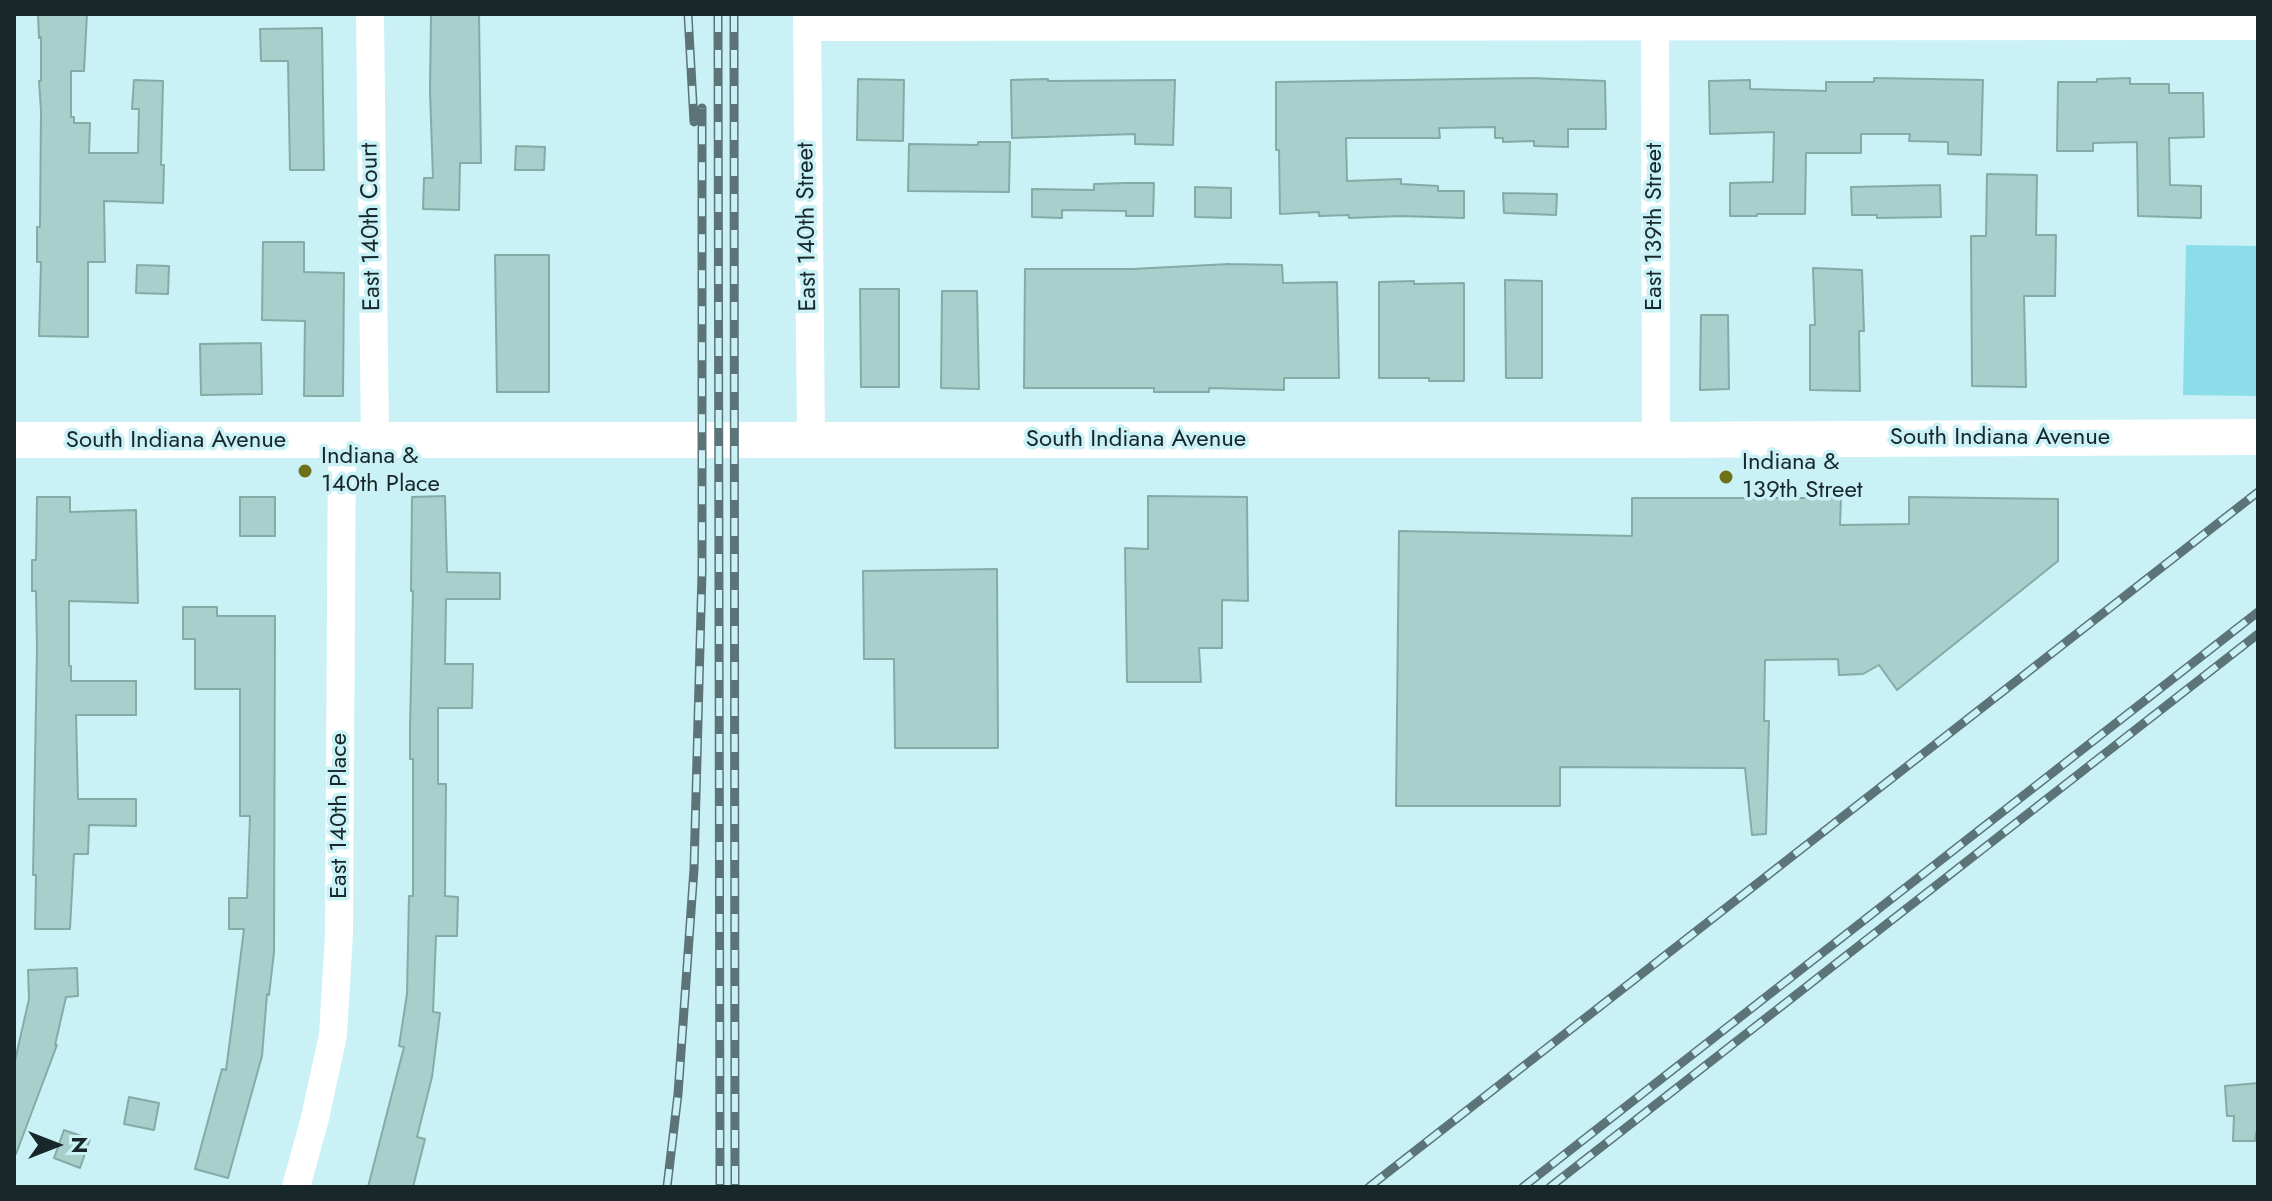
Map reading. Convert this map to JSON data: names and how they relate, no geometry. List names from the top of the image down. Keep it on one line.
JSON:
{"streets":{"main road":["South Indiana Avenue"],"street":["East 140th Court","East 140th Street","East 139th Street","East 140th Place"]},"crossings":[["East 140th Court","South Indiana Avenue"],["East 140th Court","East 140th Place"],["East 140th Street","South Indiana Avenue"],["East 139th Street","South Indiana Avenue"],["South Indiana Avenue","East 140th Place"]],"places":["Indiana & 140th Place","Indiana & 139th Street"],"north":"right"}
